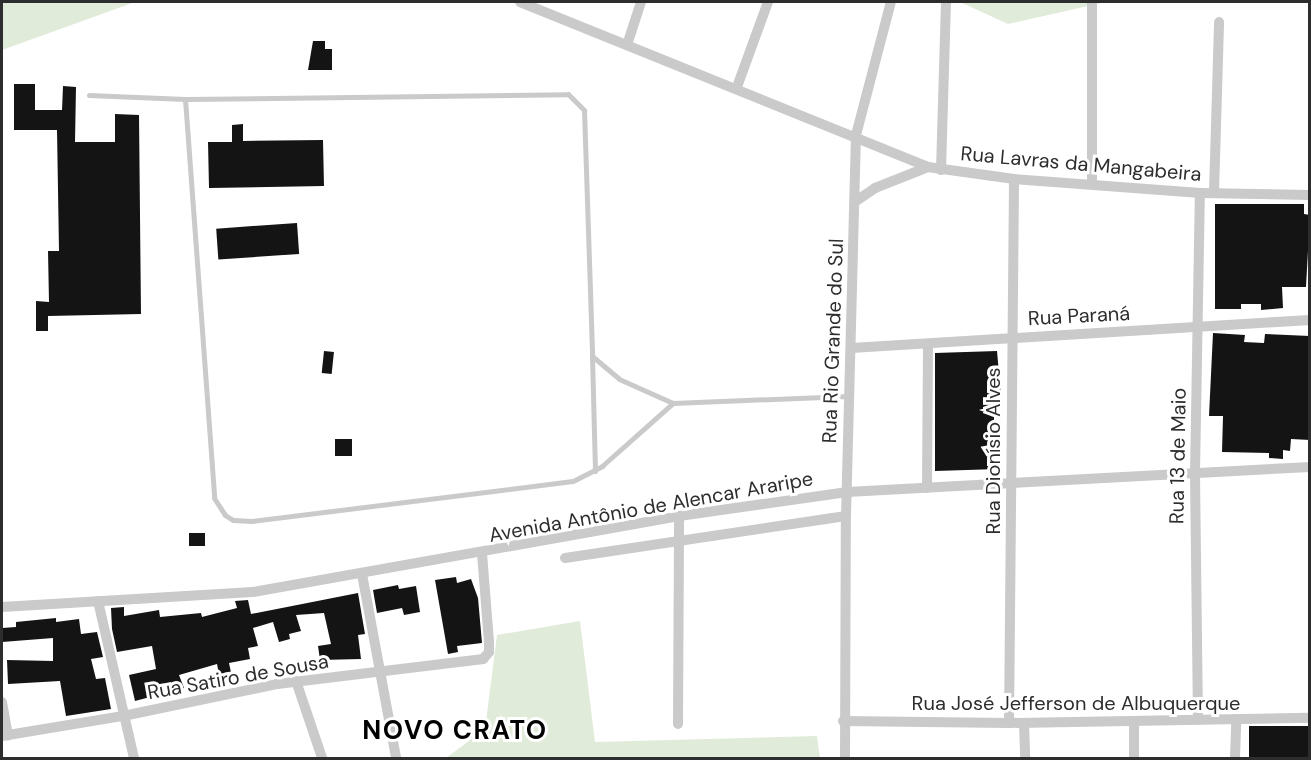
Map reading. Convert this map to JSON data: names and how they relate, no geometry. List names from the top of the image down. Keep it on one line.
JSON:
{"streets":{"street":["Rua Lavras da Mangabeira","Rua Paraná","Rua Rio Grande do Sul","Rua Dionísio Alves","Rua 13 de Maio","Avenida Antônio de Alencar Araripe","Rua Satiro de Sousa","Rua José Jefferson de Albuquerque"]},"crossings":[["Rua Lavras da Mangabeira","Rua Rio Grande do Sul"],["Rua Lavras da Mangabeira","Rua Dionísio Alves"],["Rua Lavras da Mangabeira","Rua 13 de Maio"],["Rua Paraná","Rua Rio Grande do Sul"],["Rua Paraná","Rua Dionísio Alves"],["Rua Paraná","Rua 13 de Maio"],["Rua Rio Grande do Sul","Avenida Antônio de Alencar Araripe"],["Rua Rio Grande do Sul","Rua José Jefferson de Albuquerque"],["Rua Dionísio Alves","Avenida Antônio de Alencar Araripe"],["Rua Dionísio Alves","Rua José Jefferson de Albuquerque"],["Rua 13 de Maio","Avenida Antônio de Alencar Araripe"],["Rua 13 de Maio","Rua José Jefferson de Albuquerque"],["Avenida Antônio de Alencar Araripe","Rua Satiro de Sousa"]],"districts":["NOVO CRATO"]}
